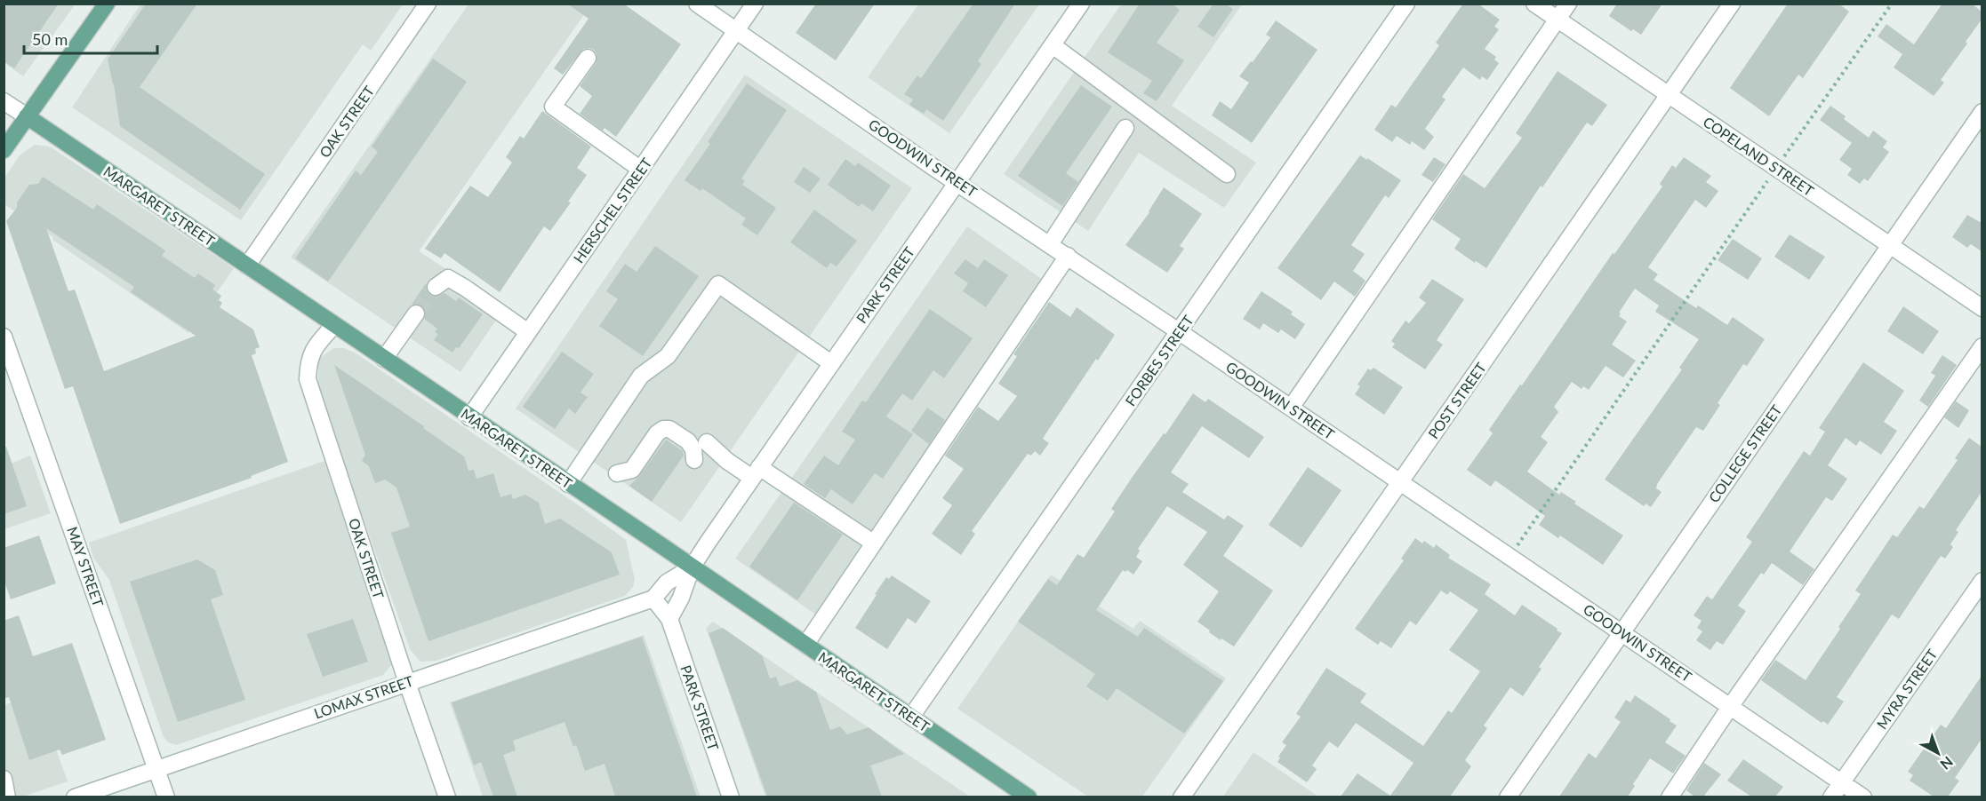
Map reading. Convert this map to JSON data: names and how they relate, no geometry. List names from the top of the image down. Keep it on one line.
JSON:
{"streets":{"main road":["MARGARET STREET"],"street":["OAK STREET","COPELAND STREET","GOODWIN STREET","HERSCHEL STREET","PARK STREET","FORBES STREET","POST STREET","COLLEGE STREET","MAY STREET","MYRA STREET","LOMAX STREET"]},"crossings":[["OAK STREET","MARGARET STREET"],["OAK STREET","LOMAX STREET"],["COPELAND STREET","POST STREET"],["COPELAND STREET","COLLEGE STREET"],["GOODWIN STREET","HERSCHEL STREET"],["GOODWIN STREET","PARK STREET"],["GOODWIN STREET","FORBES STREET"],["GOODWIN STREET","POST STREET"],["GOODWIN STREET","COLLEGE STREET"],["GOODWIN STREET","MYRA STREET"],["MARGARET STREET","HERSCHEL STREET"],["MARGARET STREET","PARK STREET"],["MARGARET STREET","FORBES STREET"],["PARK STREET","LOMAX STREET"],["MAY STREET","LOMAX STREET"]],"scale_bar":"50 m","north":"bottom right"}
